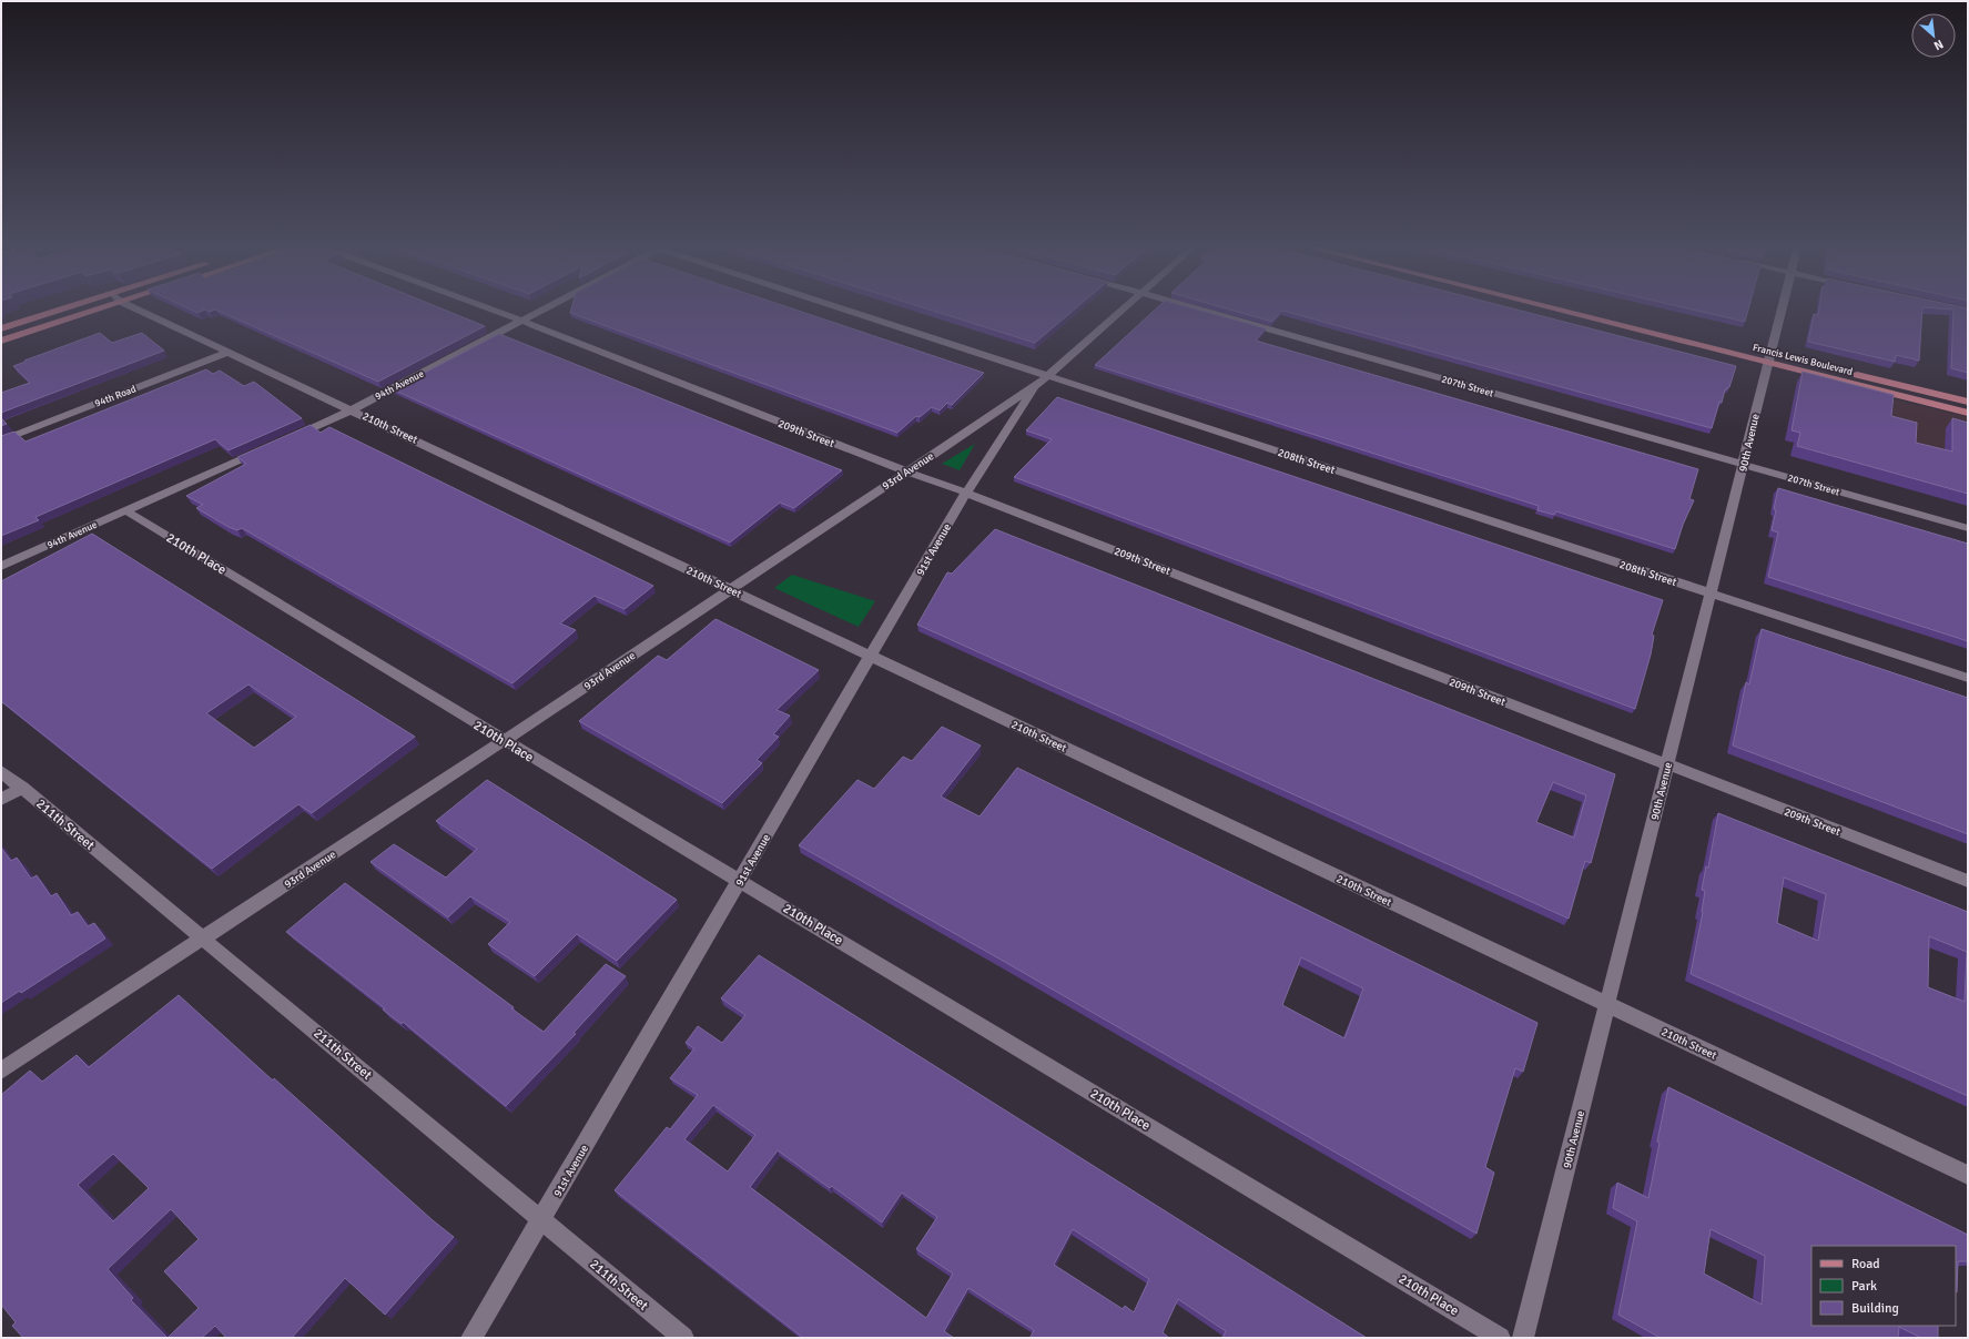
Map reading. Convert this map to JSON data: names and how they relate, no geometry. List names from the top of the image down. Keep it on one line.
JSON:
{"streets":{"main road":["Francis Lewis Boulevard"],"street":["94th Avenue","207th Street","94th Road","210th Street","209th Street","90th Avenue","208th Street","93rd Avenue","91st Avenue","210th Place","211th Street"]},"crossings":[["Francis Lewis Boulevard","90th Avenue"],["94th Avenue","210th Street"],["94th Avenue","209th Street"],["94th Avenue","210th Place"],["207th Street","90th Avenue"],["94th Road","210th Street"],["210th Street","90th Avenue"],["210th Street","93rd Avenue"],["210th Street","91st Avenue"],["209th Street","90th Avenue"],["209th Street","93rd Avenue"],["209th Street","91st Avenue"],["90th Avenue","208th Street"],["208th Street","93rd Avenue"],["208th Street","91st Avenue"],["93rd Avenue","91st Avenue"],["93rd Avenue","210th Place"],["93rd Avenue","211th Street"],["91st Avenue","210th Place"],["91st Avenue","211th Street"]],"legend":["Road","Park","Building"],"north":"bottom right"}
